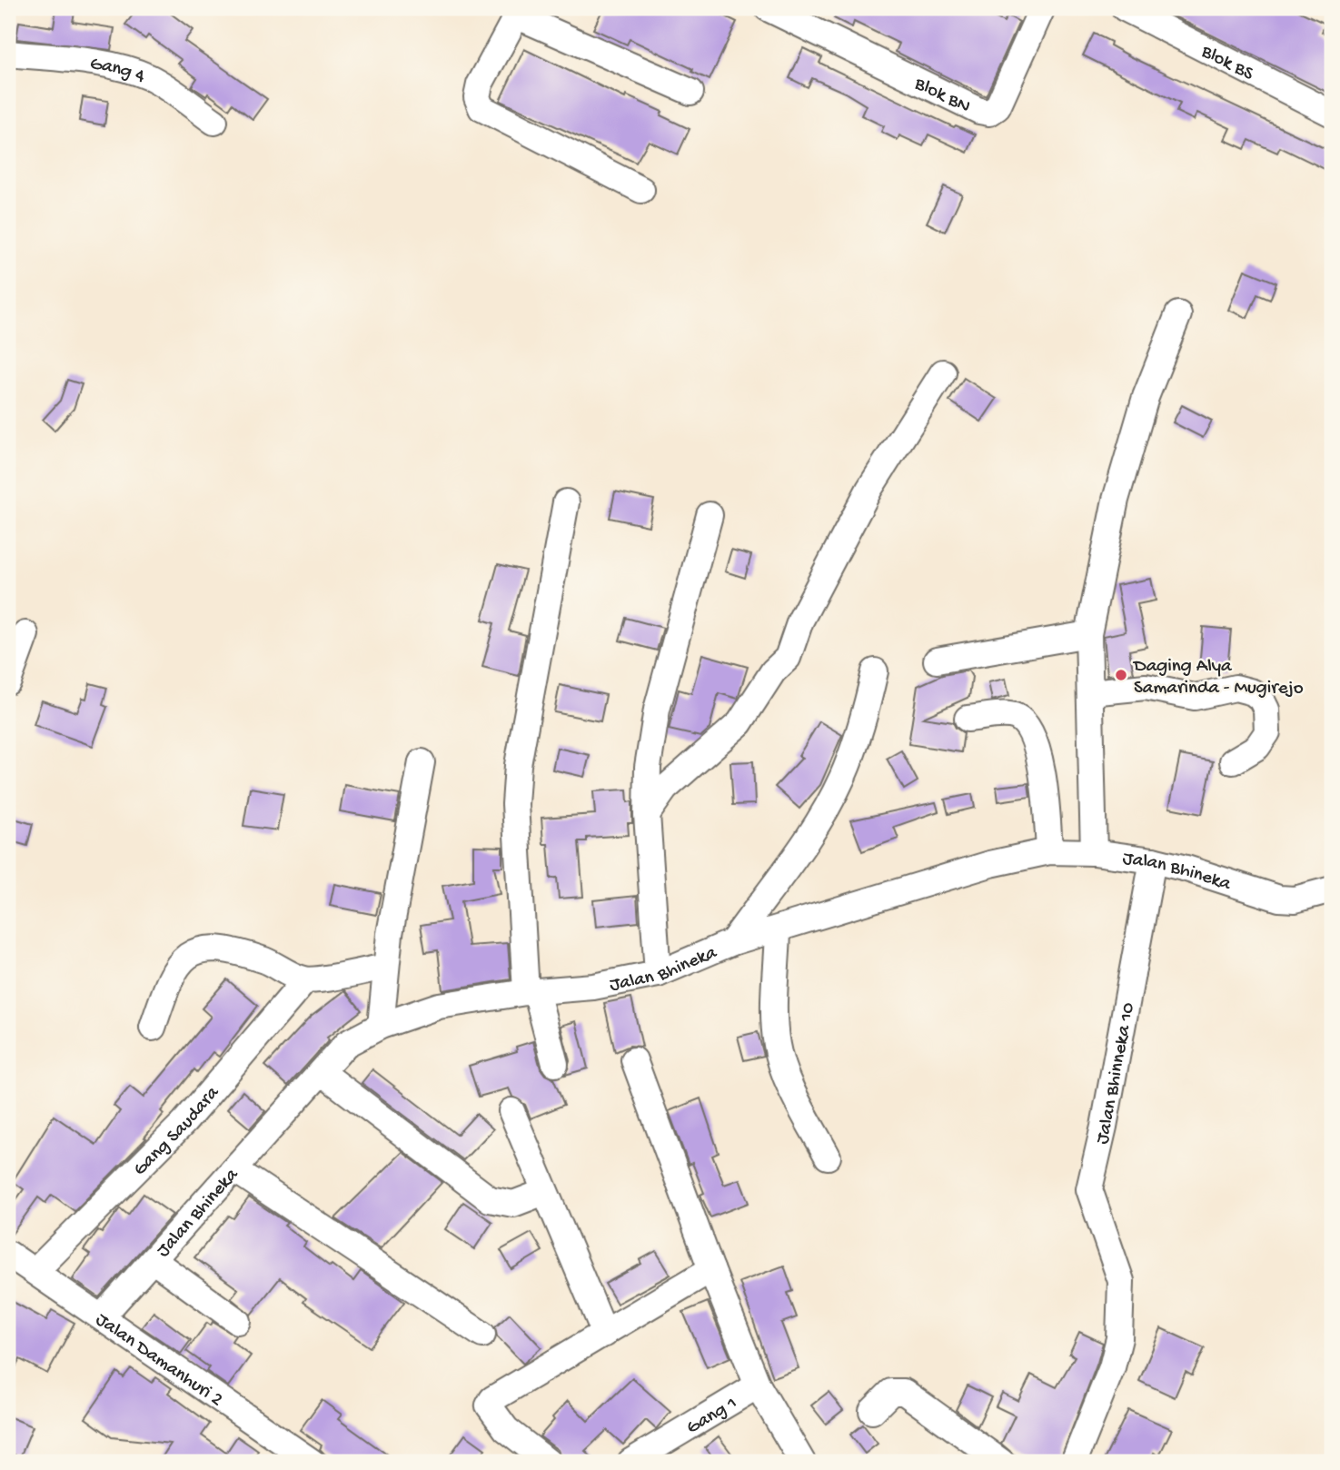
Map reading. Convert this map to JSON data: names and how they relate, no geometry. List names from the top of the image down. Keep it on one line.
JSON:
{"streets":{"street":["Blok BS","Gang 4","Blok BN","Jalan Bhineka","Jalan Bhinneka 10","Gang Saudara","Jalan Damanhuri 2","Gang 1"]},"crossings":[["Jalan Bhineka","Jalan Bhinneka 10"],["Jalan Bhineka","Jalan Damanhuri 2"],["Gang Saudara","Jalan Damanhuri 2"]],"places":["Daging Alya Samarinda - Mugirejo"]}
